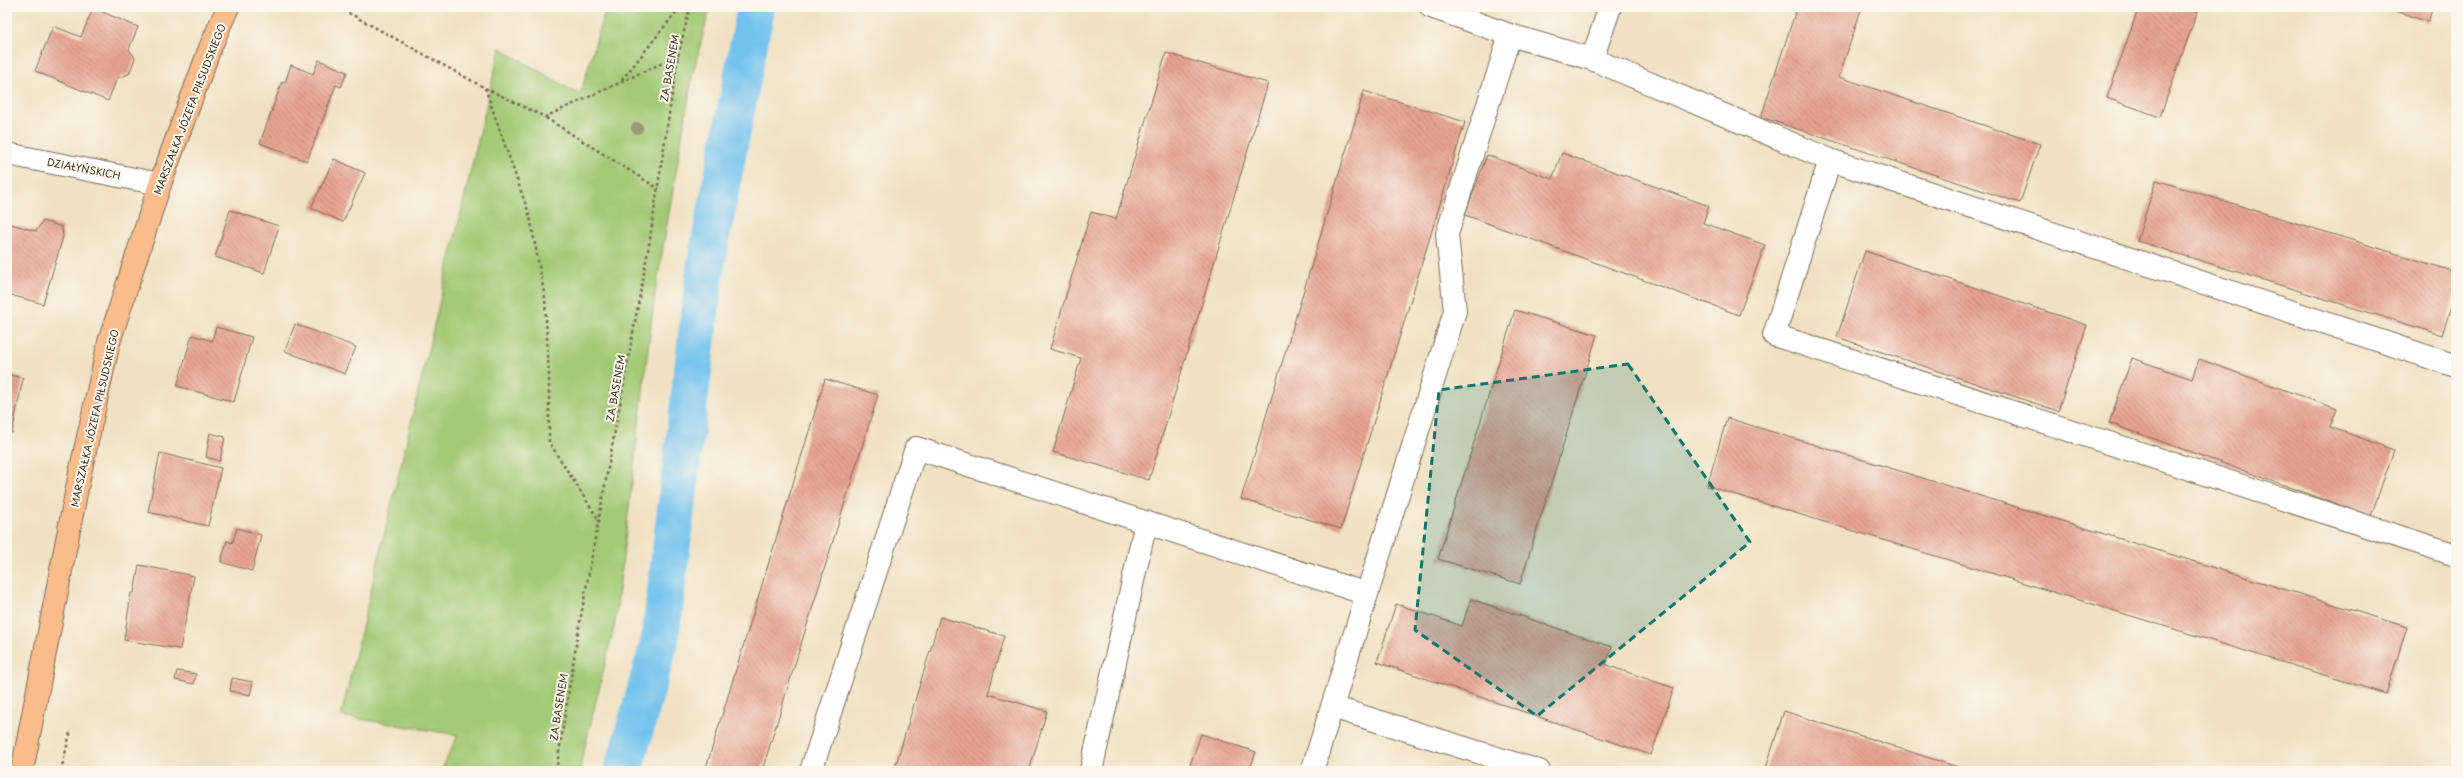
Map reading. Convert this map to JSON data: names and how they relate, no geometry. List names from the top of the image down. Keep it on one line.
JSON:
{"streets":{"main road":["MARSZAŁKA JÓZEFA PIŁSUDSKIEGO"],"street":["DZIAŁYŃSKICH"],"path":["ZA BASENEM"]},"crossings":[["MARSZAŁKA JÓZEFA PIŁSUDSKIEGO","DZIAŁYŃSKICH"]]}
